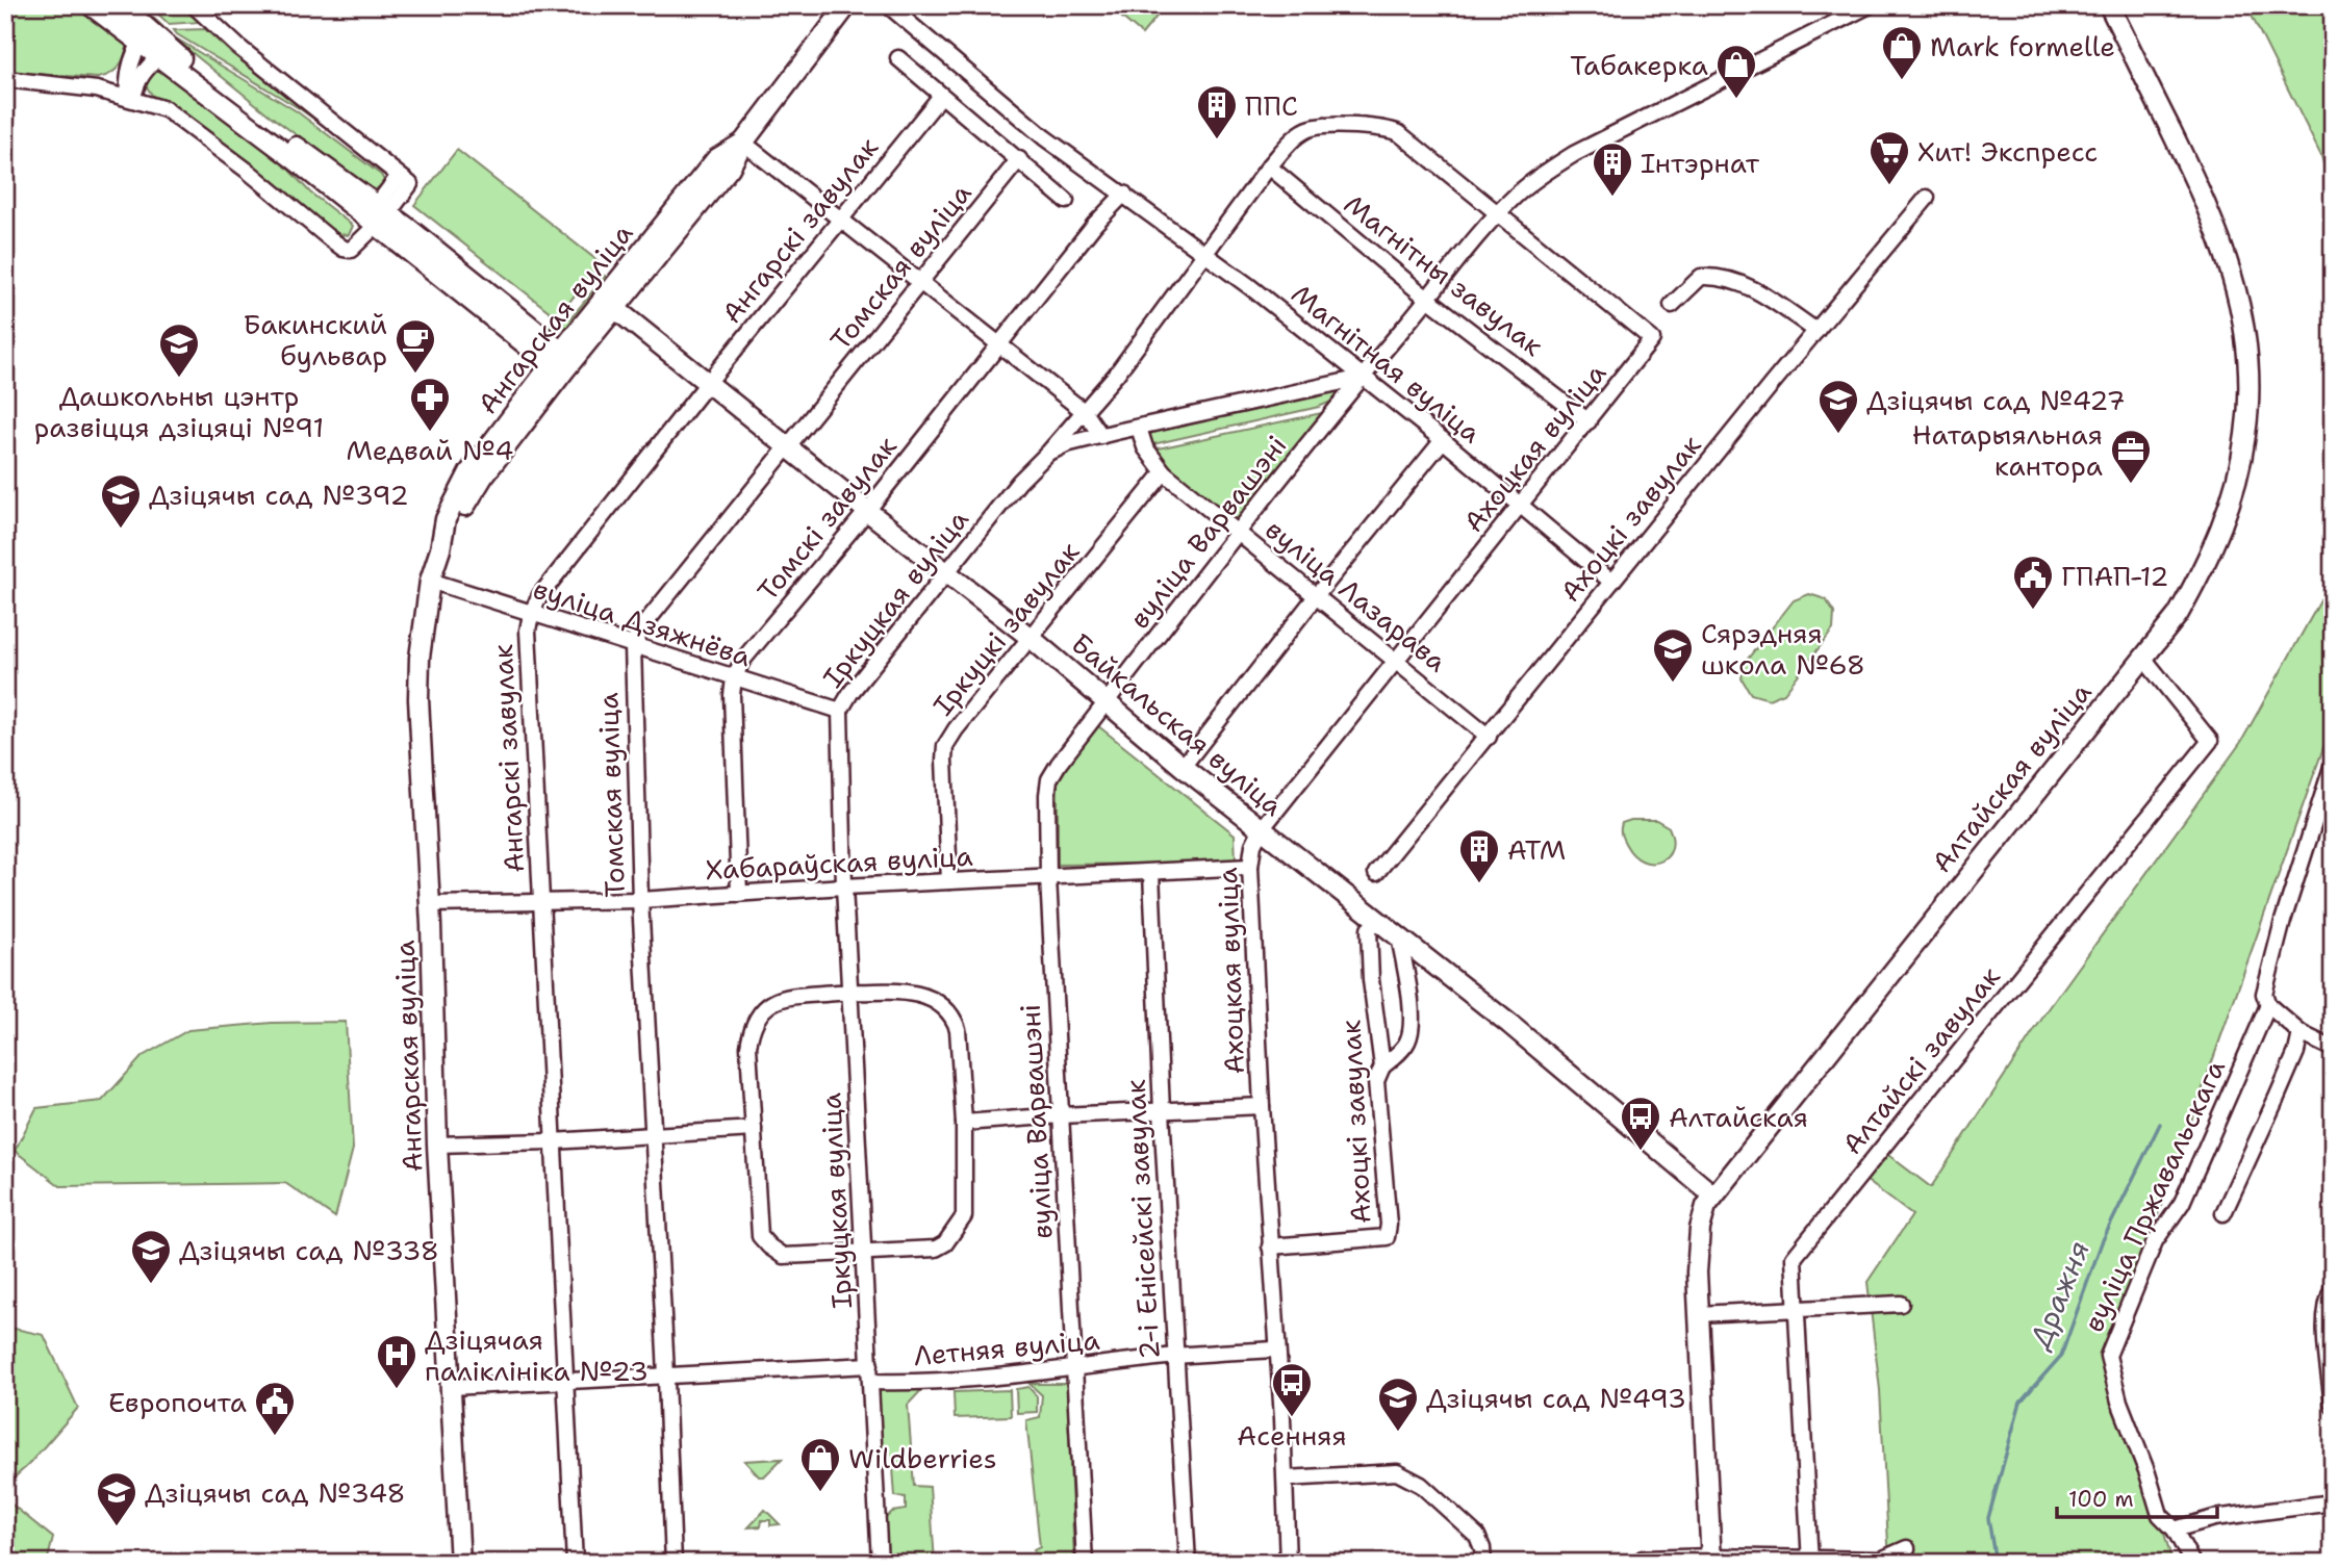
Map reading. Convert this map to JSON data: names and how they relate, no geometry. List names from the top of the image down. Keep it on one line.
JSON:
{"streets":{"main road":["Ангарская вуліца","Байкальская вуліца","Алтайская вуліца"],"street":["Ангарскі завулак","Томская вуліца","Магнітны завулак","Магнітная вуліца","Ахоцкая вуліца","Томскі завулак","Ахоцкі завулак","вуліца Варвашэні","вуліца Лазарава","Іркуцкая вуліца","вуліца Дзяжнёва","Іркуцкі завулак","Хабараўская вуліца","Алтайскі завулак","вуліца Пржавальскага","2-і Енісейскі завулак","Летняя вуліца"]},"crossings":[["Ангарскі завулак","вуліца Дзяжнёва"],["Ангарскі завулак","Байкальская вуліца"],["Ангарскі завулак","Хабараўская вуліца"],["Томская вуліца","вуліца Дзяжнёва"],["Томская вуліца","Байкальская вуліца"],["Томская вуліца","Хабараўская вуліца"],["Магнітны завулак","Ахоцкая вуліца"],["Магнітны завулак","вуліца Варвашэні"],["Магнітны завулак","Іркуцкая вуліца"],["Ангарская вуліца","вуліца Дзяжнёва"],["Ангарская вуліца","Байкальская вуліца"],["Ангарская вуліца","Хабараўская вуліца"],["Магнітная вуліца","Ахоцкая вуліца"],["Магнітная вуліца","Томскі завулак"],["Магнітная вуліца","Ахоцкі завулак"],["Магнітная вуліца","вуліца Варвашэні"],["Магнітная вуліца","Іркуцкая вуліца"],["Ахоцкая вуліца","Ахоцкі завулак"],["Ахоцкая вуліца","вуліца Варвашэні"],["Ахоцкая вуліца","вуліца Лазарава"],["Ахоцкая вуліца","Іркуцкая вуліца"],["Ахоцкая вуліца","Байкальская вуліца"],["Ахоцкая вуліца","Хабараўская вуліца"],["Ахоцкая вуліца","Летняя вуліца"],["Томскі завулак","вуліца Дзяжнёва"],["Томскі завулак","Байкальская вуліца"],["Томскі завулак","Хабараўская вуліца"],["Ахоцкі завулак","вуліца Лазарава"],["вуліца Варвашэні","вуліца Лазарава"],["вуліца Варвашэні","Іркуцкая вуліца"],["вуліца Варвашэні","Байкальская вуліца"],["вуліца Варвашэні","Хабараўская вуліца"],["вуліца Варвашэні","Летняя вуліца"],["вуліца Лазарава","Іркуцкі завулак"],["Іркуцкая вуліца","вуліца Дзяжнёва"],["Іркуцкая вуліца","Байкальская вуліца"],["Іркуцкая вуліца","Хабараўская вуліца"],["Іркуцкая вуліца","Летняя вуліца"],["Іркуцкі завулак","Байкальская вуліца"],["Іркуцкі завулак","Хабараўская вуліца"],["Байкальская вуліца","Алтайская вуліца"],["Алтайская вуліца","Алтайскі завулак"],["Хабараўская вуліца","2-і Енісейскі завулак"],["2-і Енісейскі завулак","Летняя вуліца"]],"water":["Дражня"],"places":{"shop":["Mark formelle","Табакерка","Wildberries"],"building":["ППС","Інтэрнат","АТМ"],"supermarket":["Хит! Экспресс"],"cafe":["Бакинский бульвар"],"school or university":["Дашкольны цэнтр развіцця дзіцяці №91","Дзіцячы сад №427","Дзіцячы сад №392","Сярэдняя школа №68","Дзіцячы сад №338","Дзіцячы сад №493","Дзіцячы сад №348"],"pharmacy":["Медвай №4"],"office":["Натарыяльная кантора"],"public building":["ГПАП-12","Европочта"],"bus stop":["Алтайская","Асенняя"],"hospital":["Дзіцячая паліклініка №23"]},"scale_bar":"100 m"}
